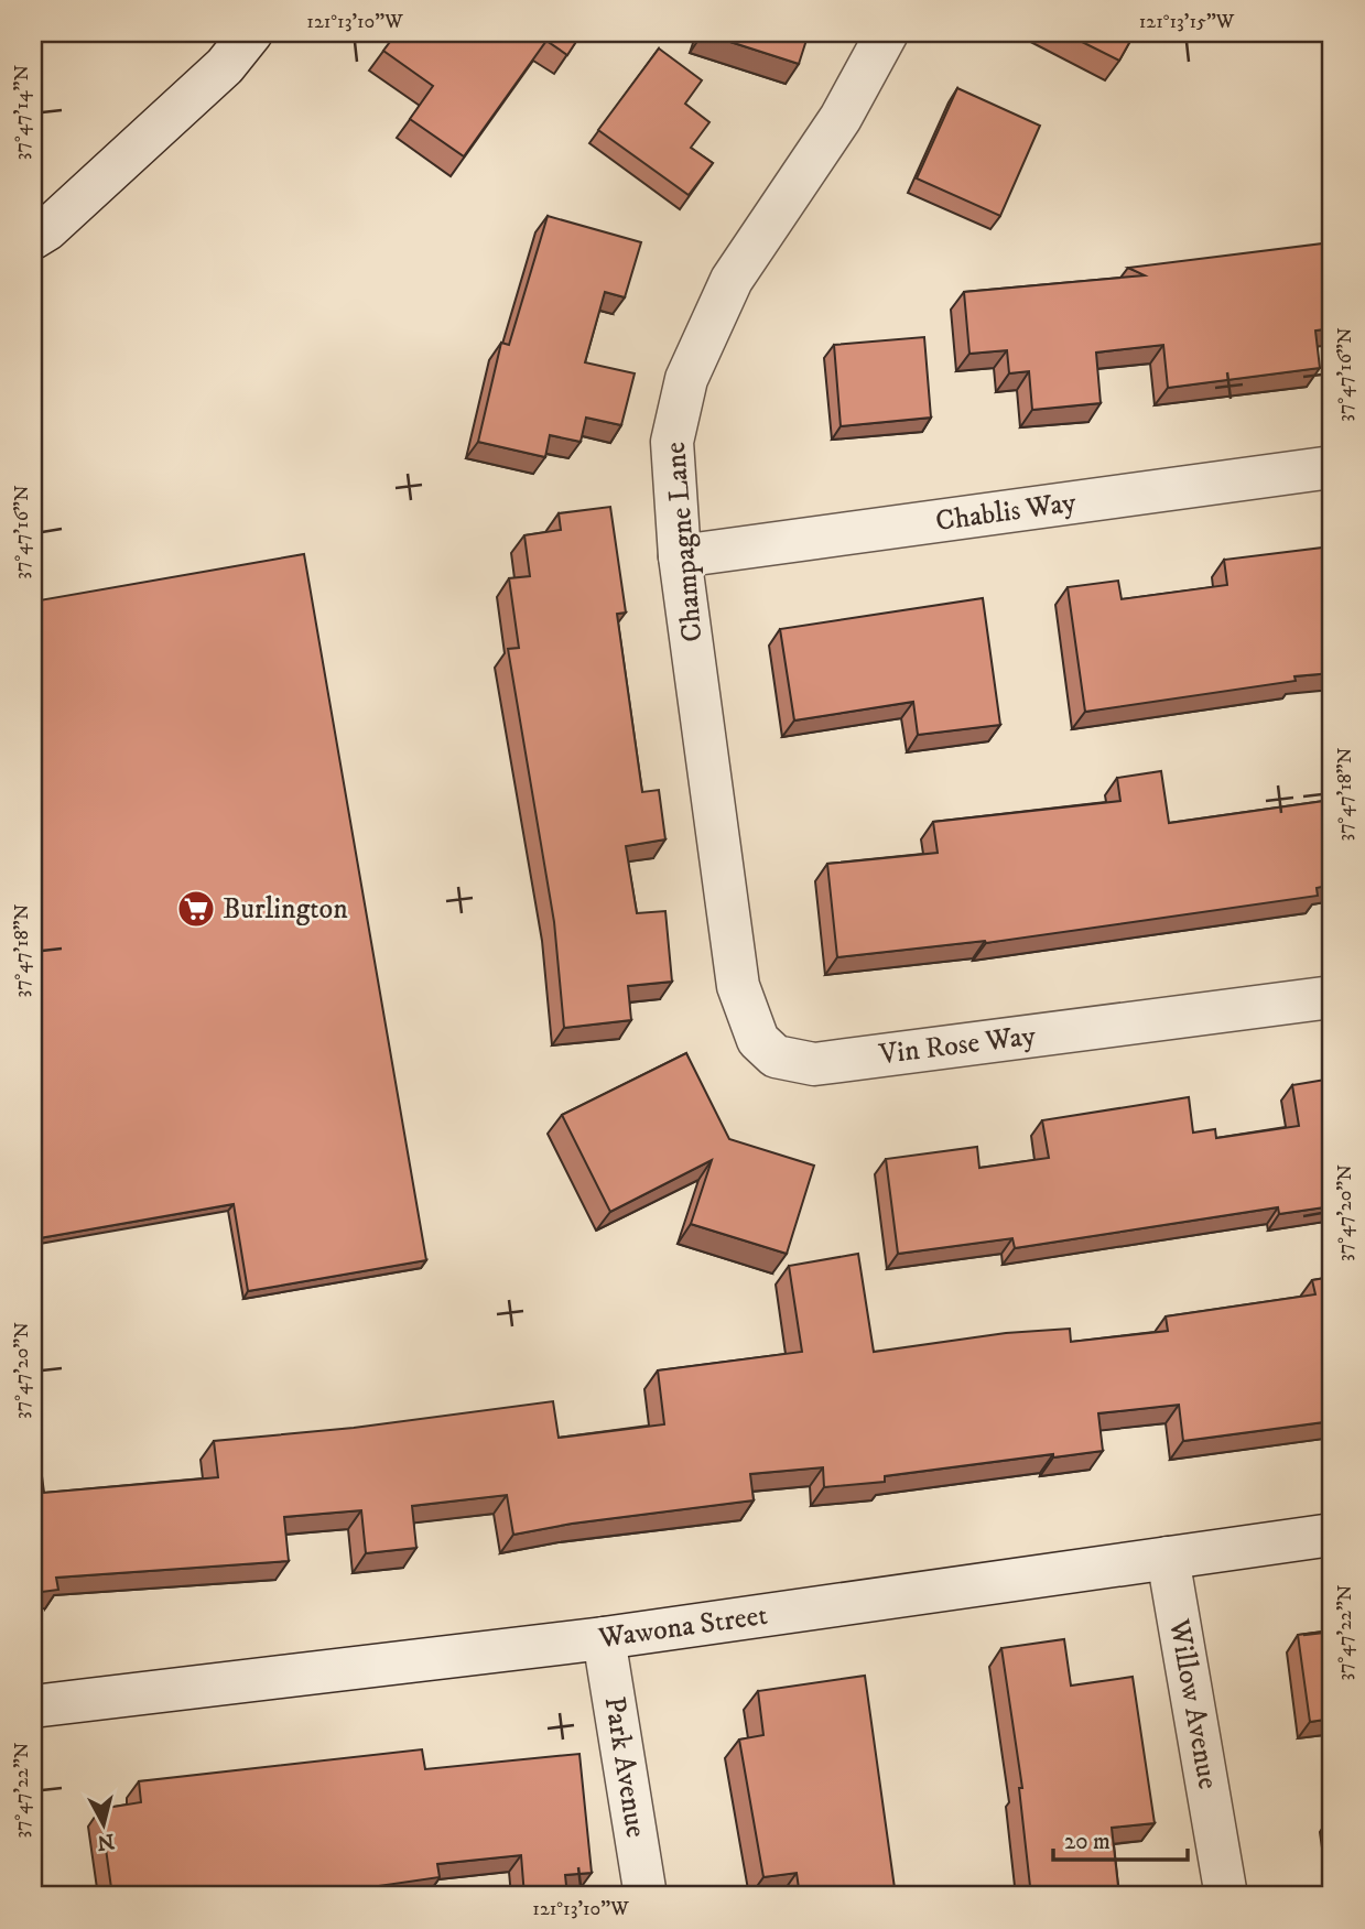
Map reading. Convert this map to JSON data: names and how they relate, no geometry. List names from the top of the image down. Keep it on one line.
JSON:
{"streets":{"street":["Chablis Way","Champagne Lane","Vin Rose Way","Wawona Street","Willow Avenue","Park Avenue"]},"crossings":[["Chablis Way","Champagne Lane"],["Champagne Lane","Vin Rose Way"],["Wawona Street","Willow Avenue"],["Wawona Street","Park Avenue"]],"places":{"supermarket":["Burlington"]},"scale_bar":"20 m","north":"bottom","coordinates":["121°13'10\"W","121°13'15\"W","37°47'14\"N","37°47'16\"N","37°47'18\"N","37°47'20\"N","37°47'22\"N"]}
